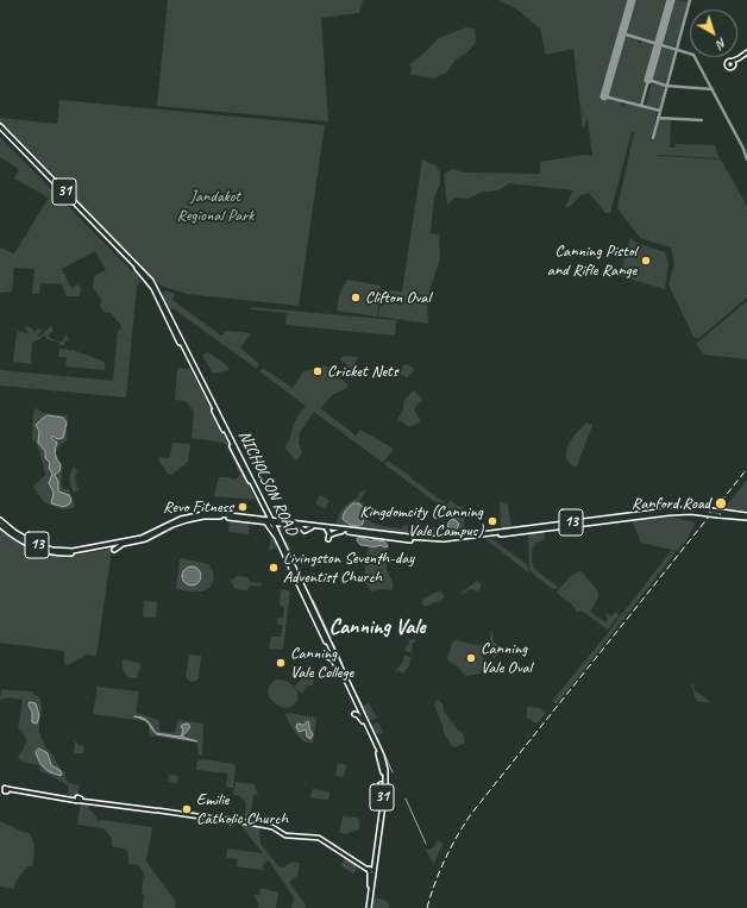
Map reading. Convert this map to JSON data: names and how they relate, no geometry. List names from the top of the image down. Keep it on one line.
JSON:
{"streets":{"main road":["31","NICHOLSON ROAD","13"]},"crossings":[["NICHOLSON ROAD","13"]],"districts":["Canning Vale"],"parks":["Jandakot Regional Park"],"places":["Canning Pistol and Rifle Range","Clifton Oval","Cricket Nets","Ranford Road","Revo Fitness","Kingdomcity (Canning Vale Campus)","Livingston Seventh-day Adventist Church","Canning Vale Oval","Canning Vale College","Emilie Catholic Church"],"north":"bottom right"}
